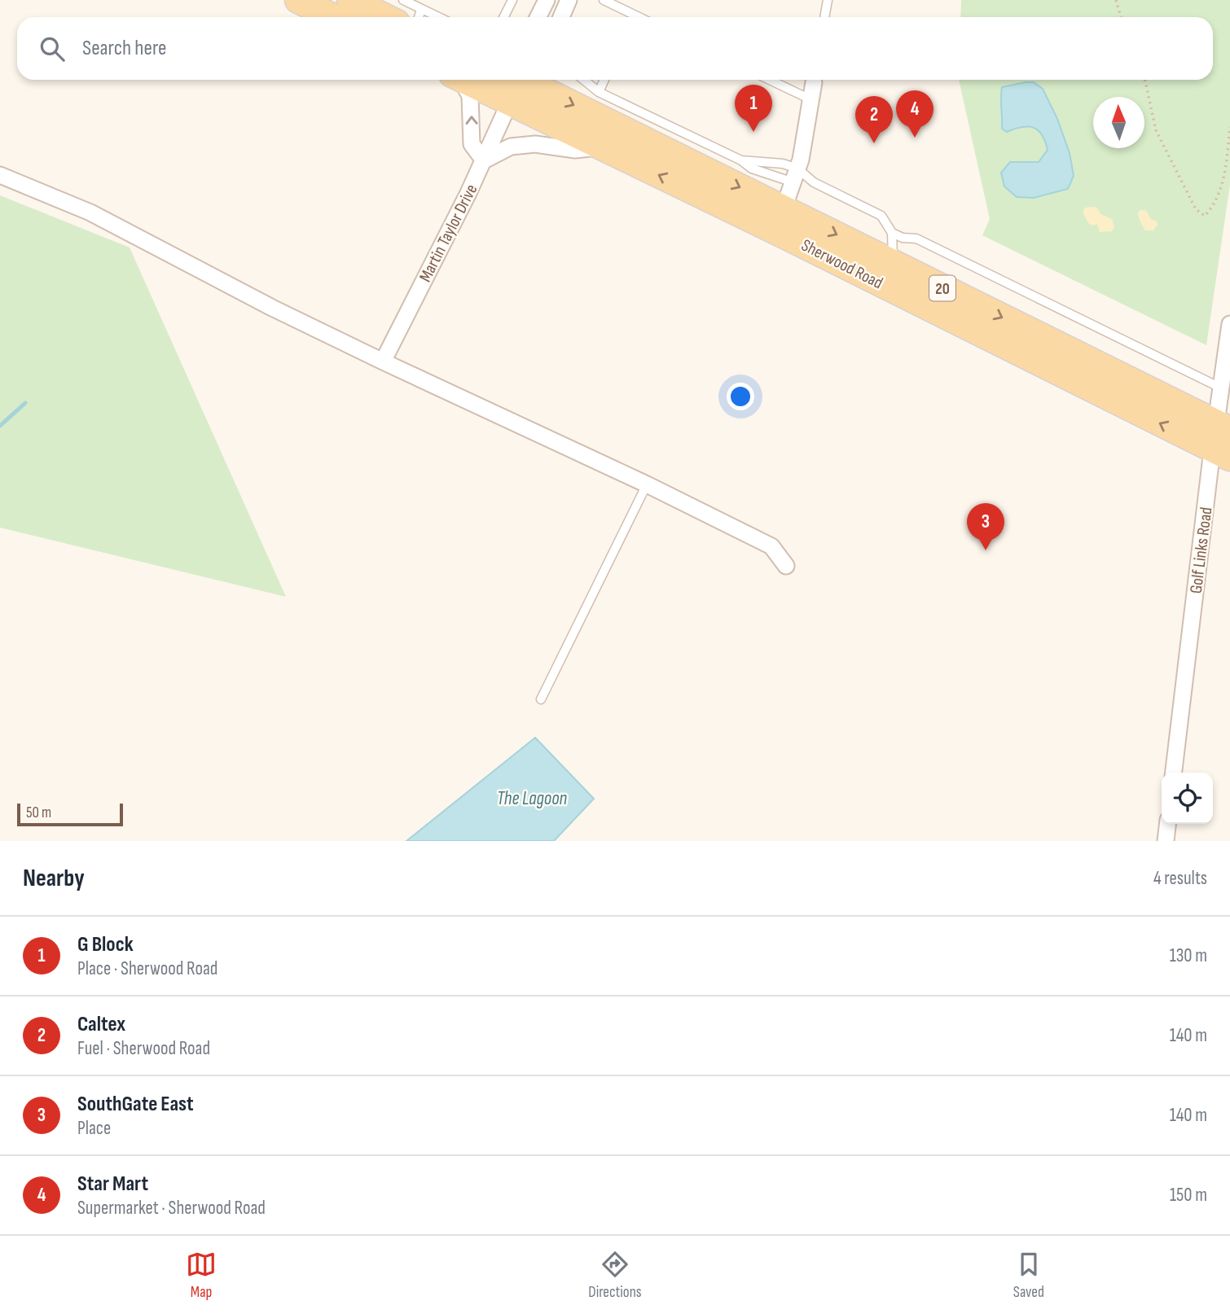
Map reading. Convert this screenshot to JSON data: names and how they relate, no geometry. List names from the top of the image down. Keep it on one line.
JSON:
{"streets":{"main road":["Sherwood Road","20"],"street":["Martin Taylor Drive","Golf Links Road"]},"crossings":[["Martin Taylor Drive","Sherwood Road"],["Sherwood Road","Golf Links Road"]],"water":["The Lagoon"],"scale_bar":"50 m","north":"top","page":{"search":"Search here","pins":["1","4","2","3"],"scale":"50 m","heading":["Nearby","4 results"],"list":[{"mark":"1","name":"G Block","note":"Place · Sherwood Road","value":"130 m"},{"mark":"2","name":"Caltex","note":"Fuel · Sherwood Road","value":"140 m"},{"mark":"3","name":"SouthGate East","note":"Place","value":"140 m"},{"mark":"4","name":"Star Mart","note":"Supermarket · Sherwood Road","value":"150 m"}],"nav":["Map","Directions","Saved"]}}
